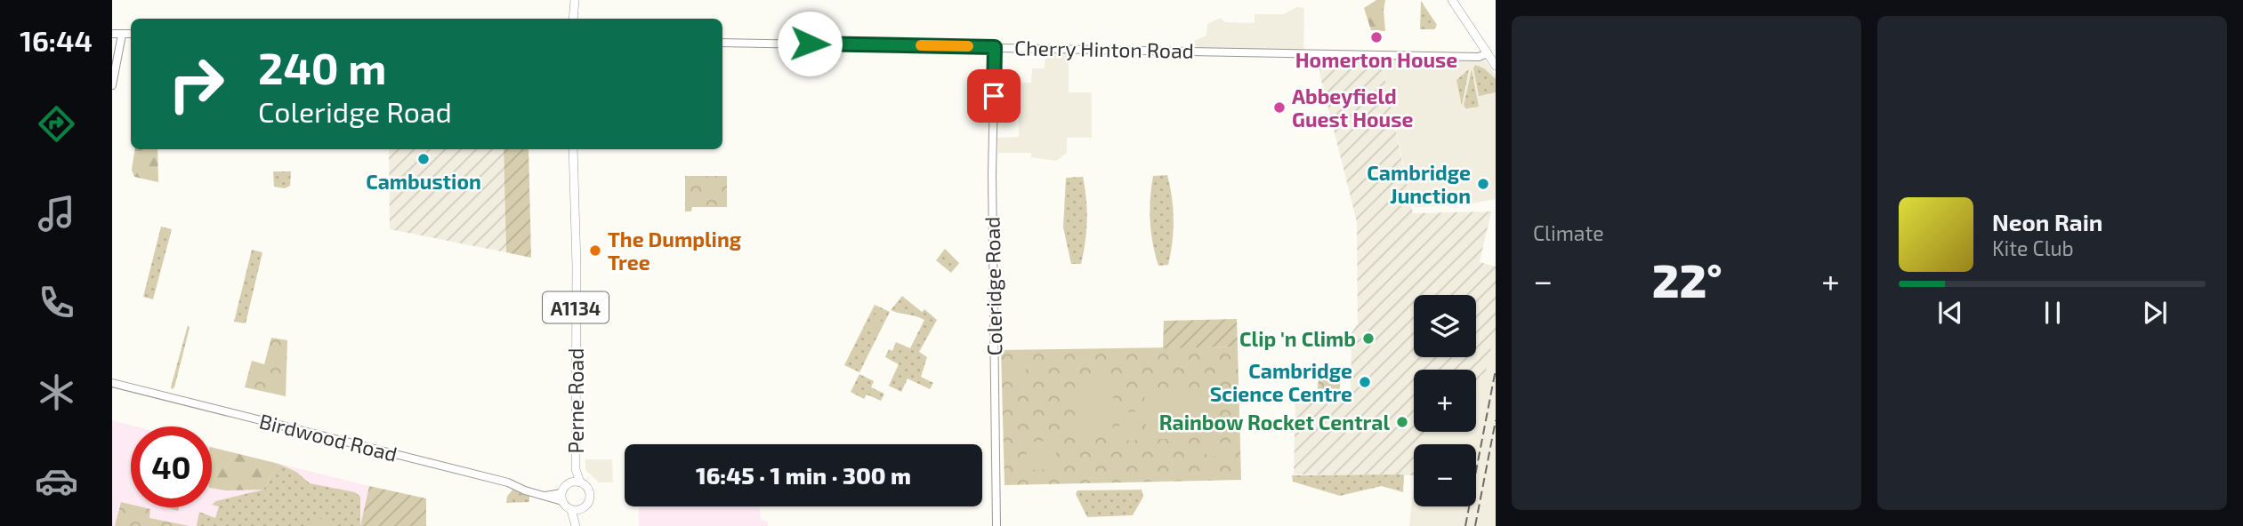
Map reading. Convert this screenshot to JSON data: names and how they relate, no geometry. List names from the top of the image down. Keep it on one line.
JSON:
{"streets":{"main road":["A1134","Perne Road"],"street":["Cherry Hinton Road","Coleridge Road","Birdwood Road"]},"crossings":[["Cherry Hinton Road","Coleridge Road"],["Perne Road","Birdwood Road"]],"places":["Homerton House","Abbeyfield Guest House","Cambustion","Cambridge Junction","The Dumpling Tree","Clip 'n Climb","Cambridge Science Centre","Rainbow Rocket Central"],"page":{"tabs":"16:44","tile":"Climate","turn":["240 m","Coleridge Road"],"song":["Neon Rain","Kite Club"],"heat":["−","22°","+"],"map_buttons":["+","−"],"limit":"40","trip":"16:45 · 1 min · 300 m"}}
